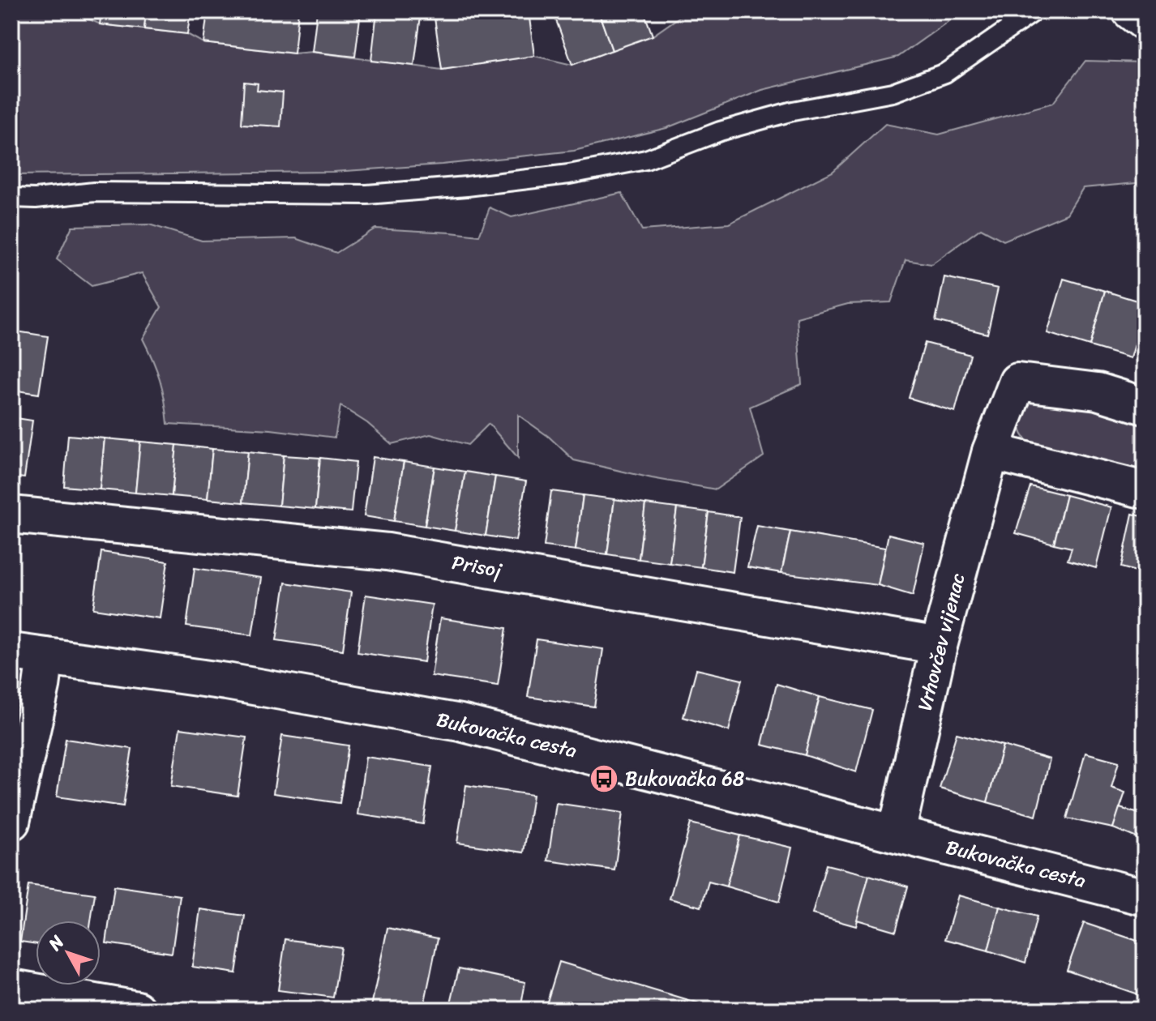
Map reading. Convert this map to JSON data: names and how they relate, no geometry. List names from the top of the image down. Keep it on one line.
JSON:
{"streets":{"street":["Prisoj","Vrhovčev vijenac","Bukovačka cesta"]},"crossings":[["Prisoj","Vrhovčev vijenac"],["Vrhovčev vijenac","Bukovačka cesta"]],"places":{"bus stop":["Bukovačka 68"]},"north":"top left"}
